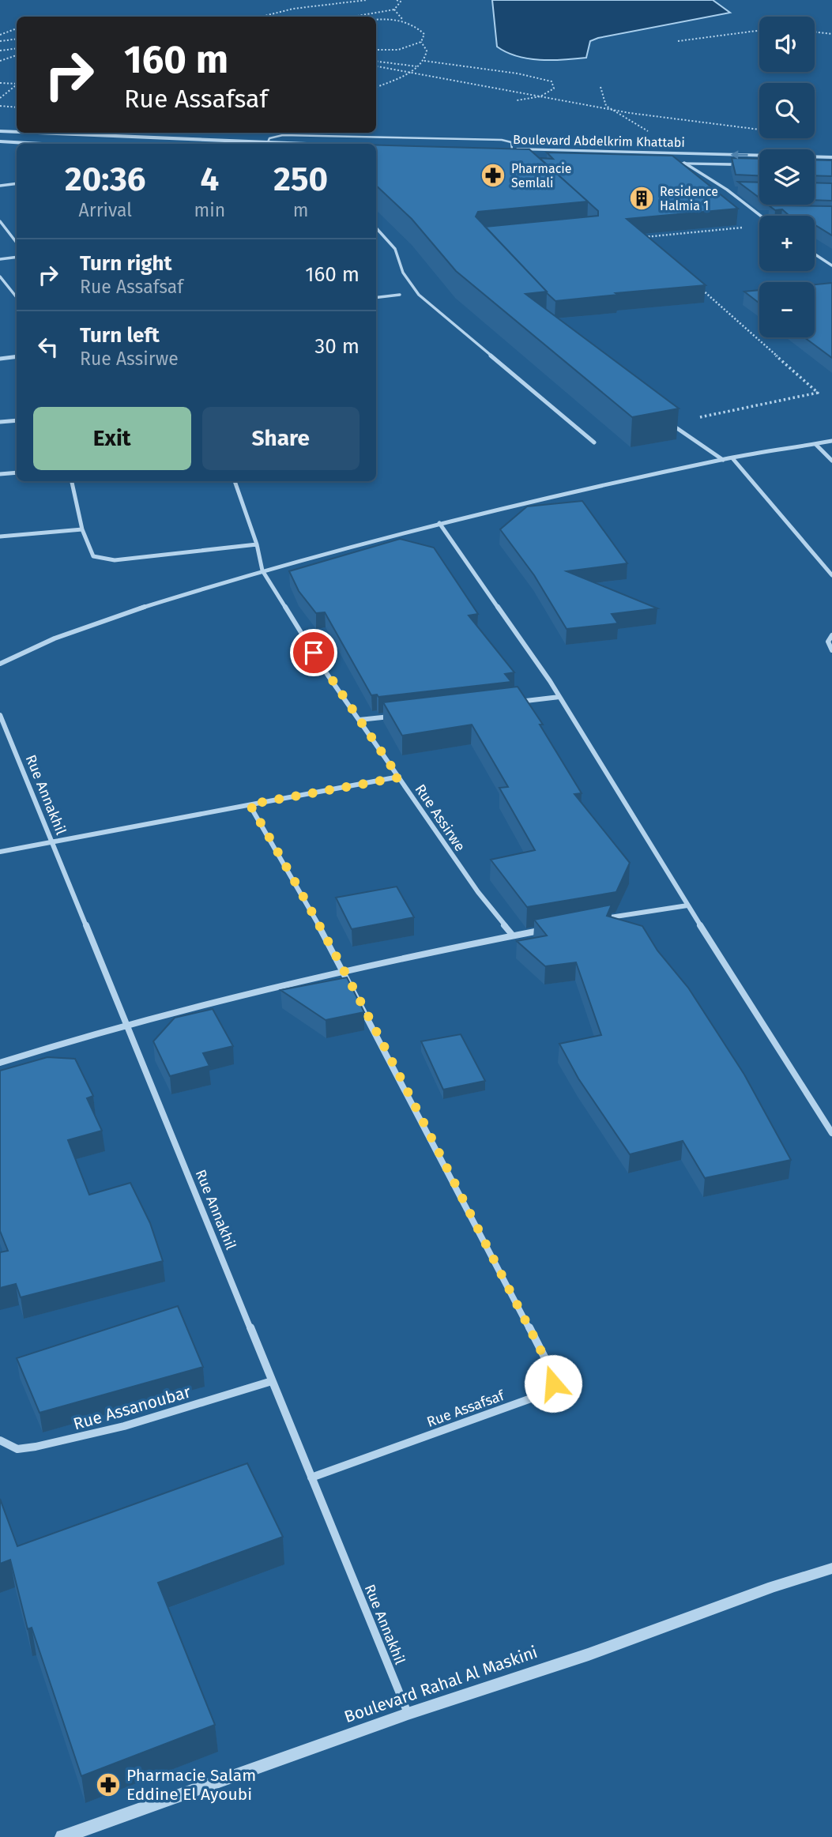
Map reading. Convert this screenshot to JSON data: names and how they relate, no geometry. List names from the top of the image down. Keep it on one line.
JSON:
{"streets":{"street":["Boulevard Abdelkrim Khattabi","Rue Annakhil","Rue Assirwe","Rue Assanoubar","Rue Assafsaf","Boulevard Rahal Al Maskini"]},"crossings":[["Rue Annakhil","Rue Assanoubar"],["Rue Annakhil","Rue Assafsaf"],["Rue Annakhil","Boulevard Rahal Al Maskini"]],"places":{"pharmacy":["Pharmacie Semlali","Pharmacie Salam Eddine El Ayoubi"],"building":["Residence Halmia 1"]},"page":{"map_buttons":["+","−"],"turn":["160 m","Rue Assafsaf"],"eta":["20:36","Arrival","4","min","250","m"],"list":[{"name":"Turn right","note":"Rue Assafsaf","value":"160 m"},{"name":"Turn left","note":"Rue Assirwe","value":"30 m"}],"buttons":["Exit","Share"]}}
